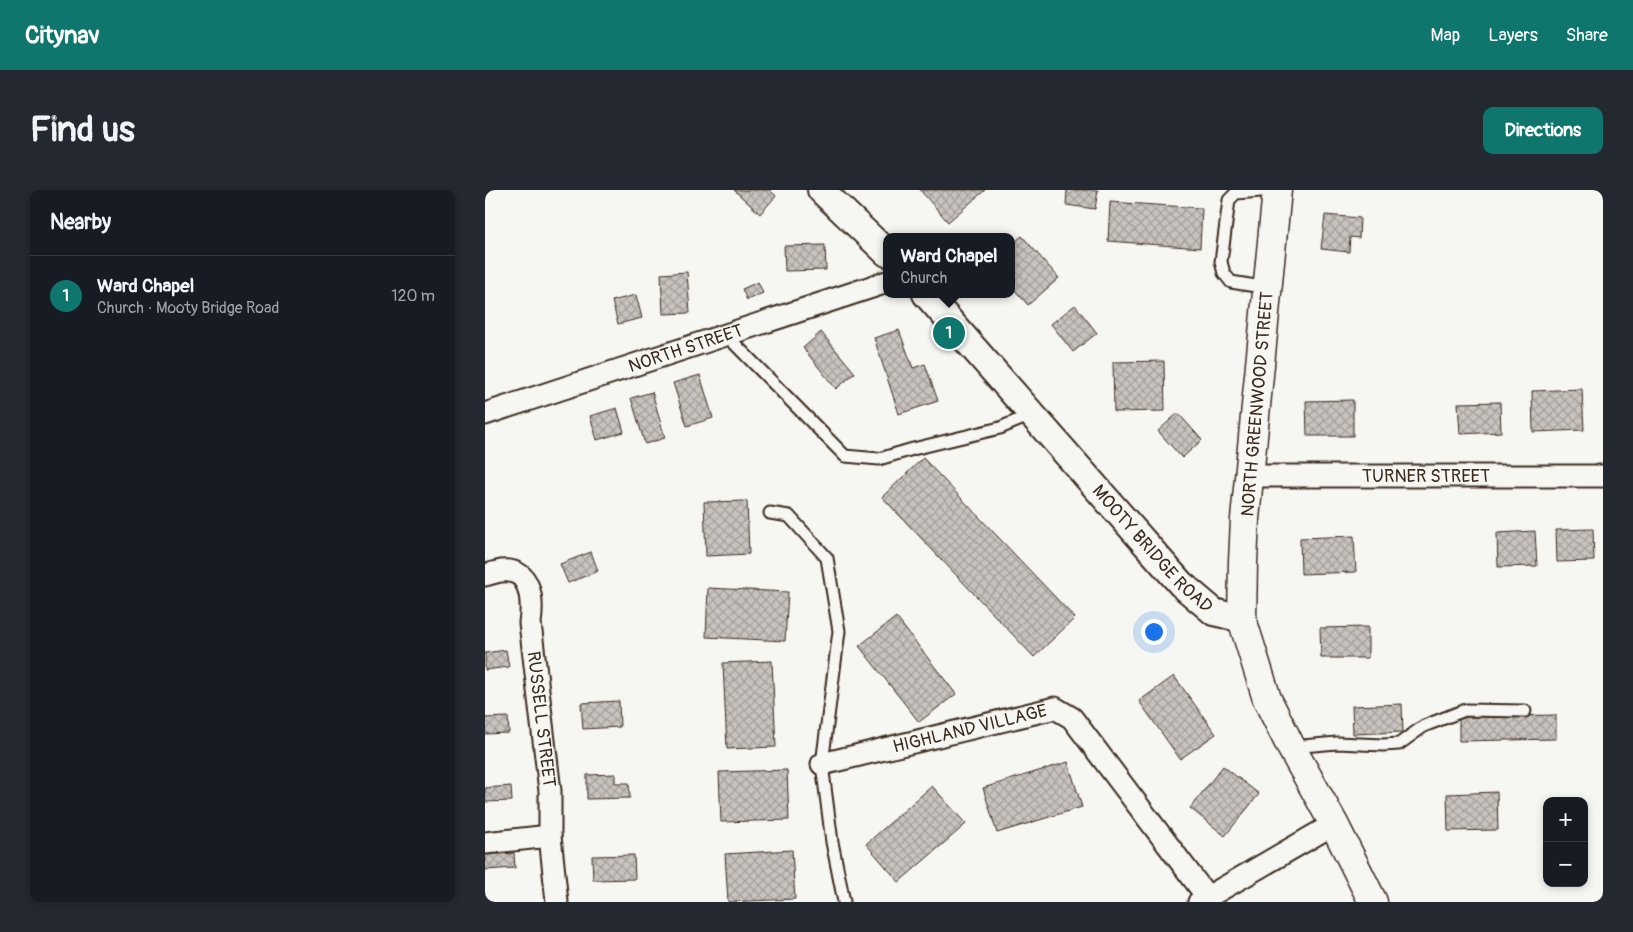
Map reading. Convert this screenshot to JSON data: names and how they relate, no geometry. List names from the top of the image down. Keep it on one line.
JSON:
{"streets":{"main road":["NORTH GREENWOOD STREET"],"street":["NORTH STREET","TURNER STREET","MOOTY BRIDGE ROAD","RUSSELL STREET","HIGHLAND VILLAGE"]},"crossings":[["NORTH GREENWOOD STREET","TURNER STREET"],["NORTH GREENWOOD STREET","MOOTY BRIDGE ROAD"]],"page":{"header":"Citynav","nav":["Map","Layers","Share"],"buttons":"Directions","title":"Find us","heading":"Nearby","popup":["Ward Chapel","Church"],"list":[{"mark":"1","name":"Ward Chapel","note":"Church · Mooty Bridge Road","value":"120 m"}],"pins":"1","map_buttons":["+","−"]}}
